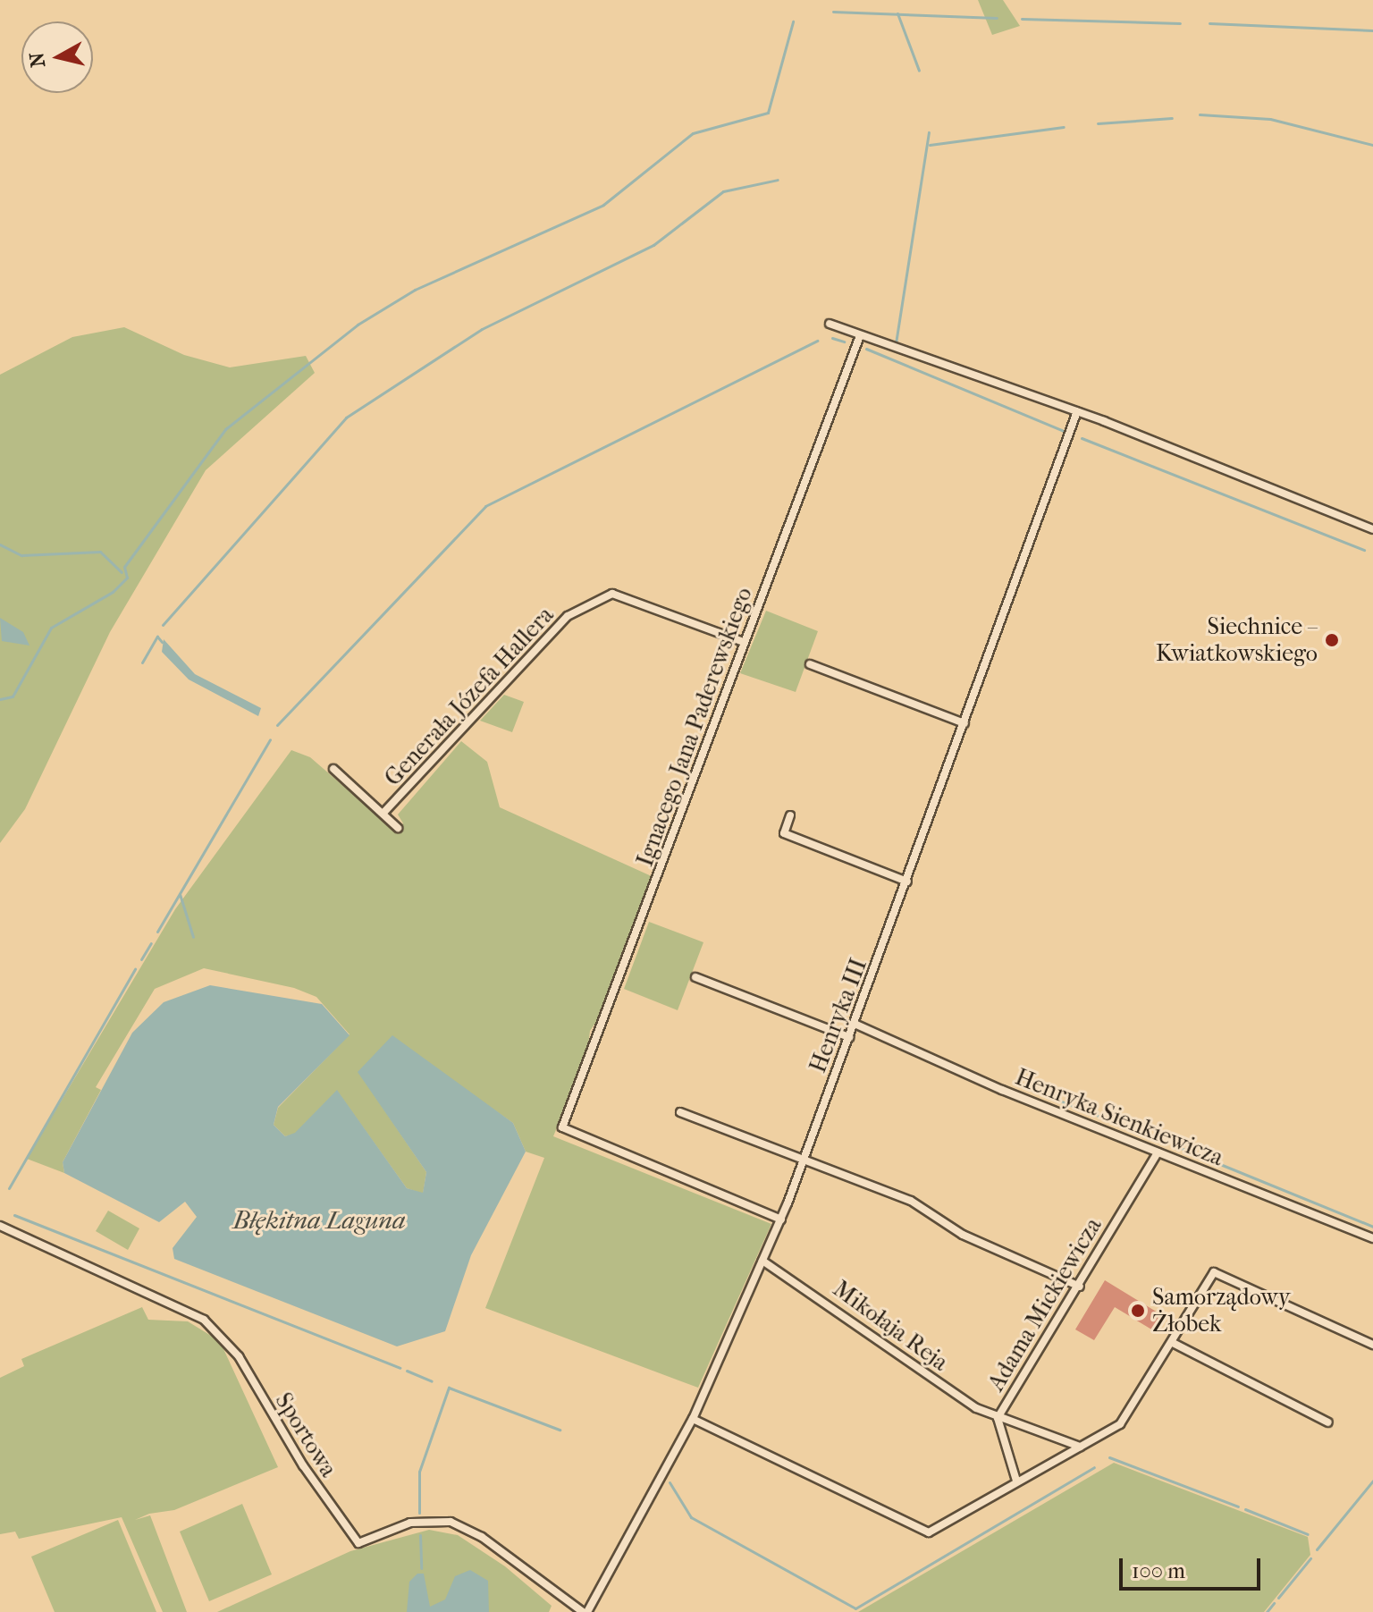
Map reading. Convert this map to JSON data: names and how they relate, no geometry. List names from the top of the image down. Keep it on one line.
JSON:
{"streets":{"street":["Generała Józefa Hallera","Ignacego Jana Paderewskiego","Henryka III","Henryka Sienkiewicza","Adama Mickiewicza","Mikołaja Reja","Sportowa"]},"crossings":[["Generała Józefa Hallera","Ignacego Jana Paderewskiego"],["Ignacego Jana Paderewskiego","Henryka III"],["Henryka III","Henryka Sienkiewicza"],["Henryka III","Mikołaja Reja"],["Henryka III","Sportowa"],["Henryka Sienkiewicza","Adama Mickiewicza"],["Adama Mickiewicza","Mikołaja Reja"]],"water":["Błękitna Laguna"],"places":["Siechnice – Kwiatkowskiego","Samorządowy Żłobek"],"scale_bar":"100 m","north":"left"}
